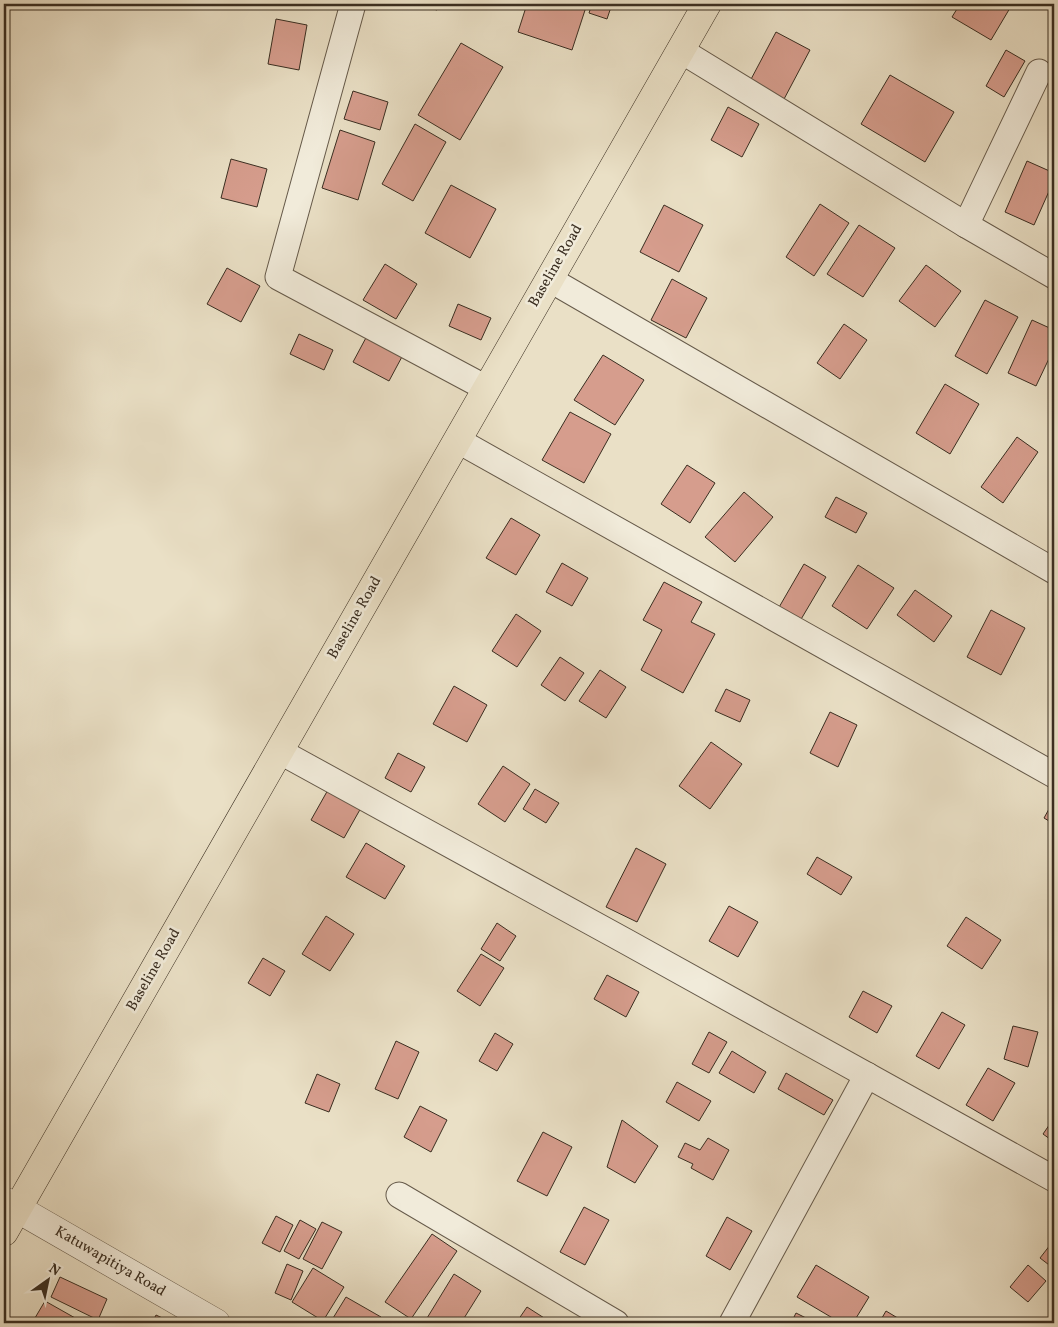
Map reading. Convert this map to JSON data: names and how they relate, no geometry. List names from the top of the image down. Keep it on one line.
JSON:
{"streets":{"main road":["Baseline Road"],"street":["Katuwapitiya Road"]},"crossings":[["Baseline Road","Katuwapitiya Road"]],"north":"top right"}
